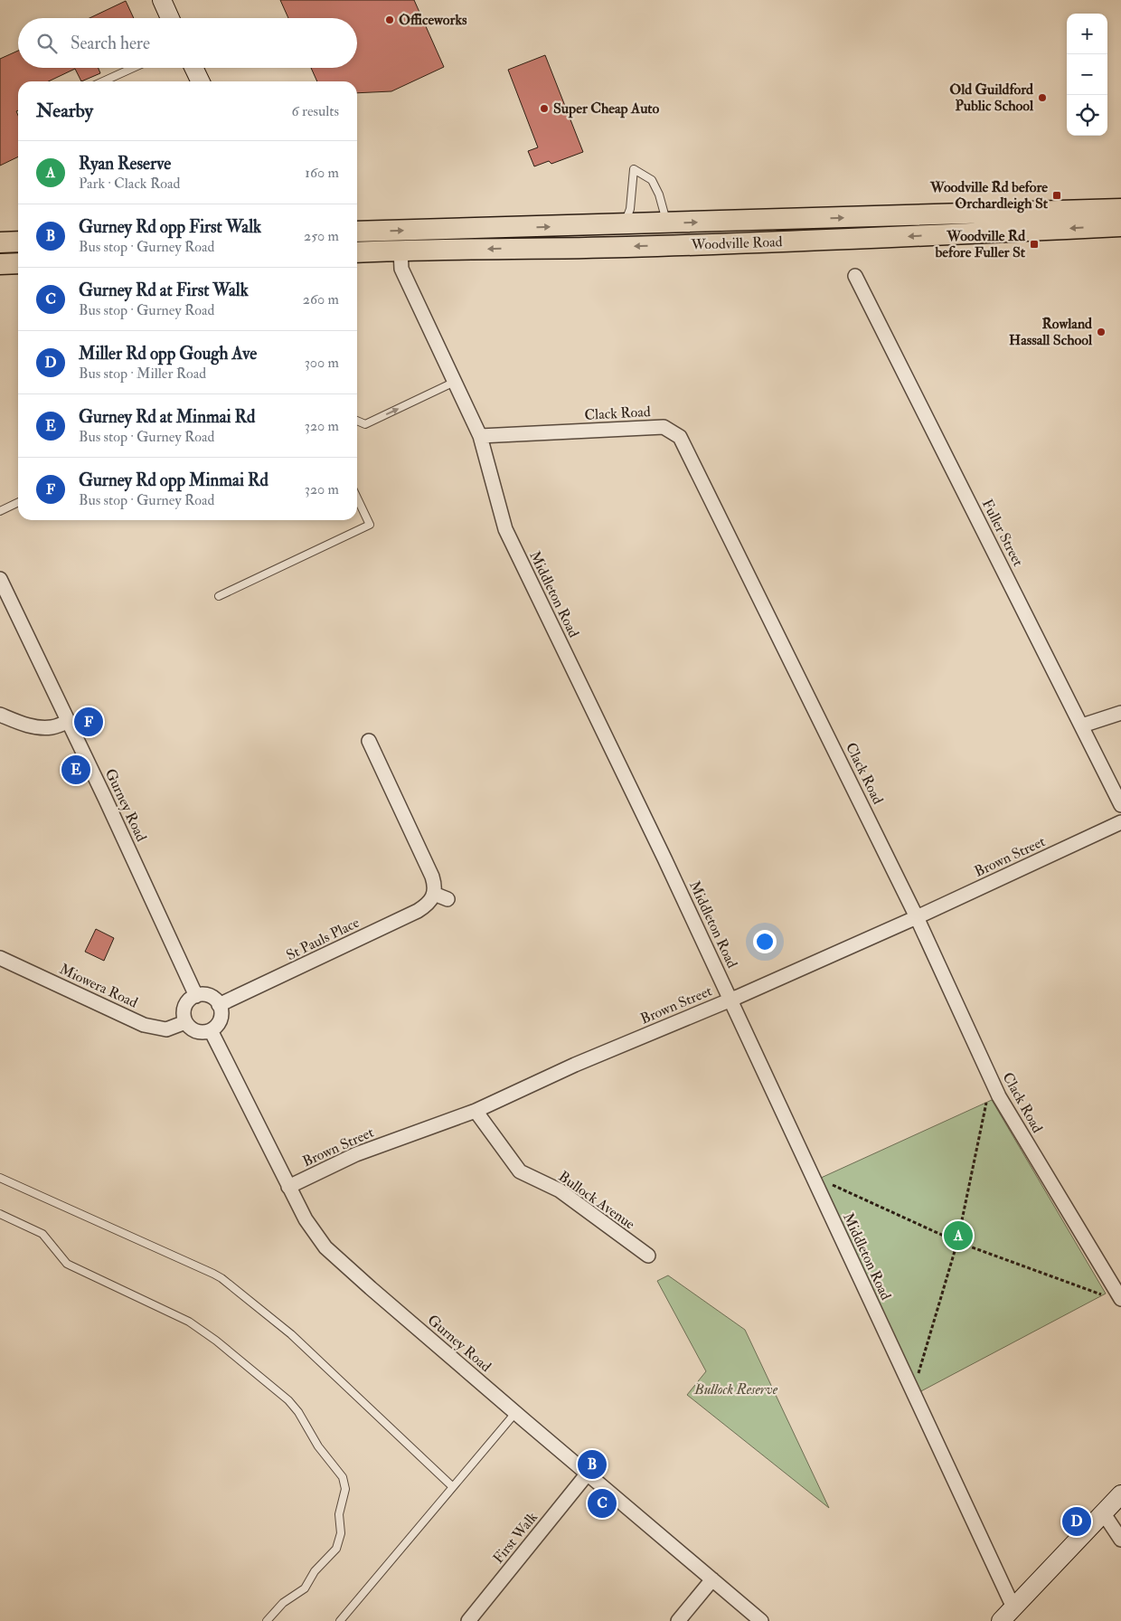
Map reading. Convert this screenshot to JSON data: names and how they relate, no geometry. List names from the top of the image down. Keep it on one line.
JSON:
{"streets":{"main road":["Woodville Road"],"street":["Clack Road","Fuller Street","Middleton Road","Gurney Road","Brown Street","St Pauls Place","Miowera Road","Bullock Avenue","First Walk"]},"crossings":[["Woodville Road","Middleton Road"],["Clack Road","Middleton Road"],["Clack Road","Brown Street"],["Middleton Road","Brown Street"],["Gurney Road","Brown Street"],["Gurney Road","St Pauls Place"],["Gurney Road","Miowera Road"],["Gurney Road","First Walk"],["Brown Street","Bullock Avenue"],["St Pauls Place","Miowera Road"]],"parks":["Bullock Reserve"],"places":{"other":["Officeworks","Old Guildford Public School","Super Cheap Auto","Rowland Hassall School"],"transit":["Woodville Rd before Orchardleigh St","Woodville Rd before Fuller St"]},"page":{"map_buttons":["+","−"],"search":"Search here","heading":["Nearby","6 results"],"list":[{"mark":"A","name":"Ryan Reserve","note":"Park · Clack Road","value":"160 m"},{"mark":"B","name":"Gurney Rd opp First Walk","note":"Bus stop · Gurney Road","value":"250 m"},{"mark":"C","name":"Gurney Rd at First Walk","note":"Bus stop · Gurney Road","value":"260 m"},{"mark":"D","name":"Miller Rd opp Gough Ave","note":"Bus stop · Miller Road","value":"300 m"},{"mark":"E","name":"Gurney Rd at Minmai Rd","note":"Bus stop · Gurney Road","value":"320 m"},{"mark":"F","name":"Gurney Rd opp Minmai Rd","note":"Bus stop · Gurney Road","value":"320 m"}],"pins":["F","E","A","B","C","D"]}}
